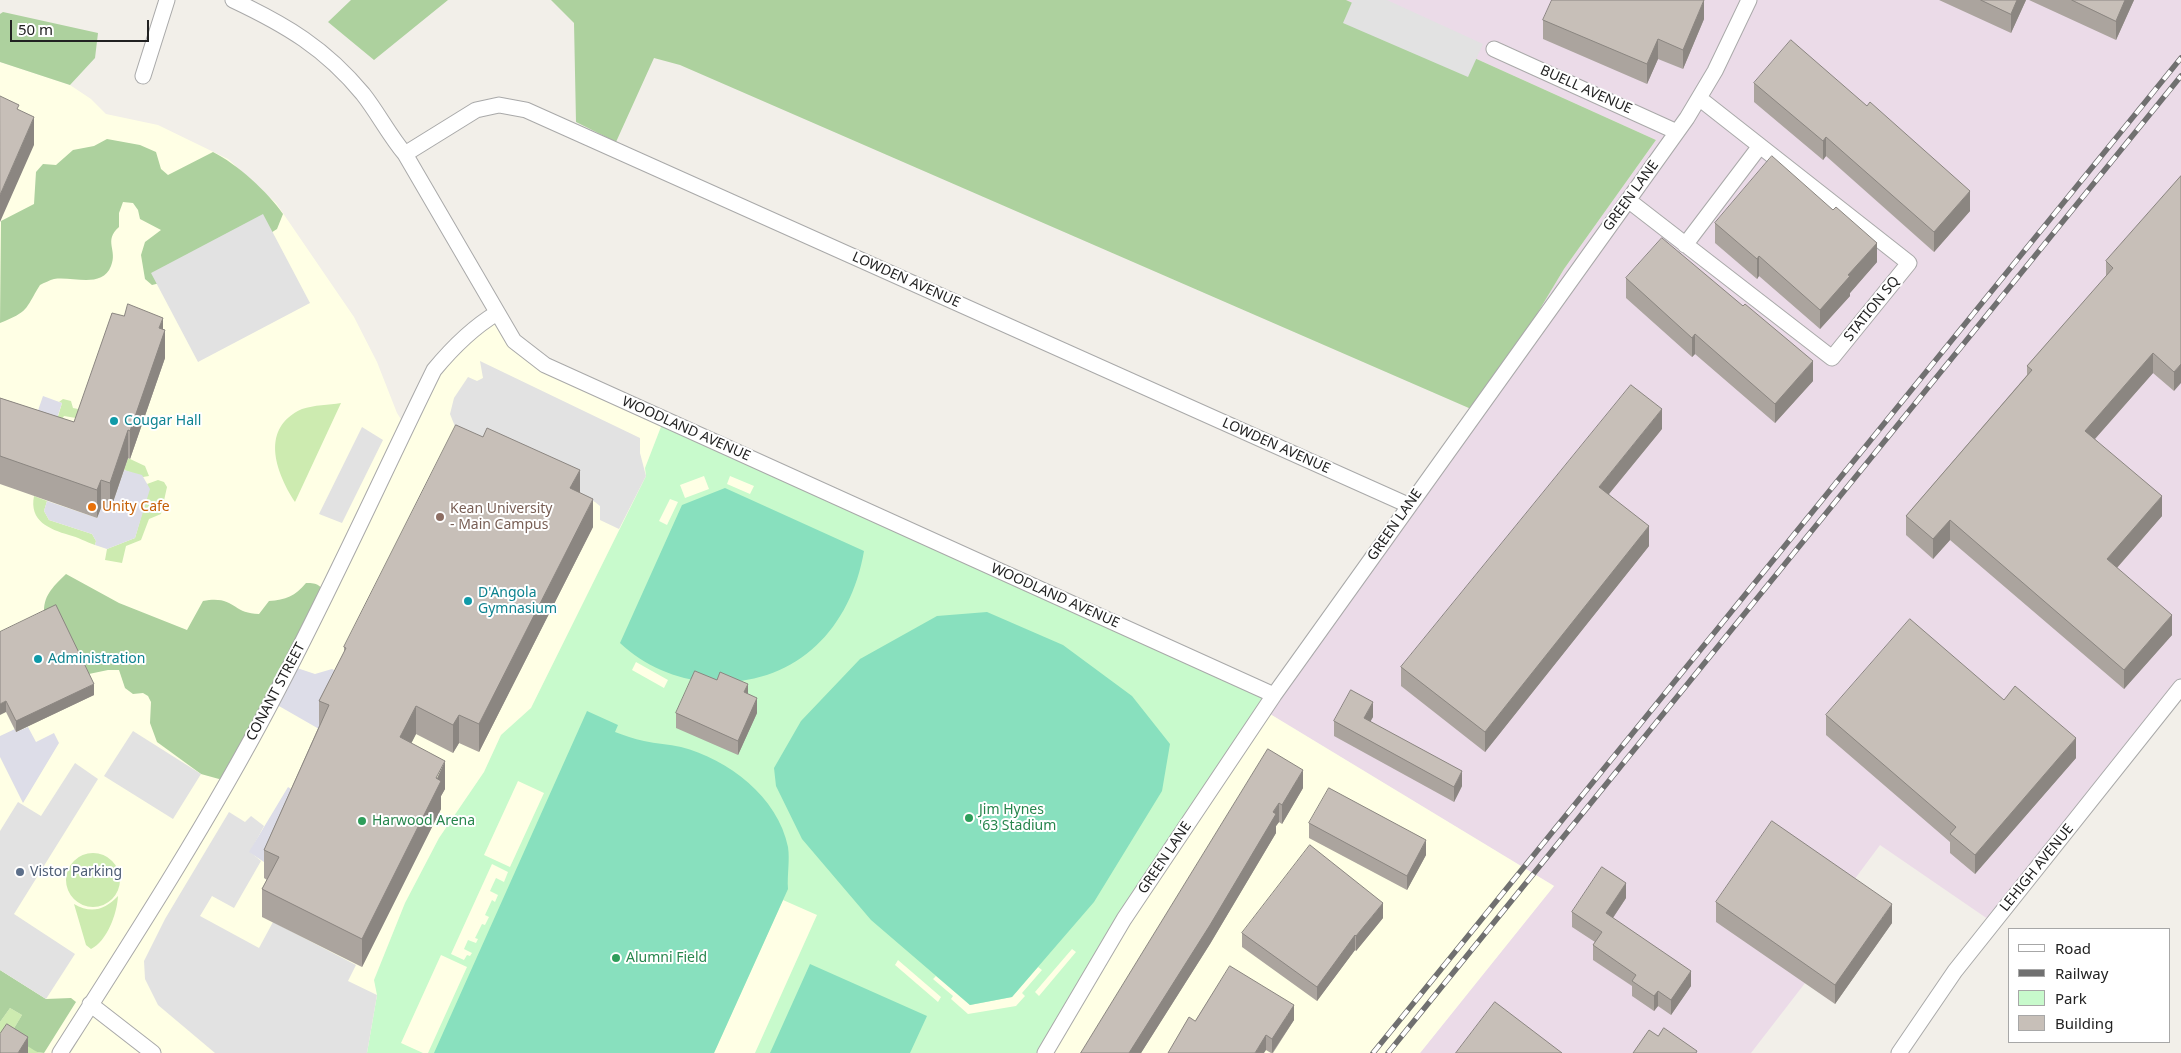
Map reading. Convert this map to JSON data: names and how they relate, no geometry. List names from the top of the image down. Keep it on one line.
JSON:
{"streets":{"street":["BUELL AVENUE","GREEN LANE","LOWDEN AVENUE","STATION SQ","WOODLAND AVENUE","CONANT STREET","LEHIGH AVENUE"]},"crossings":[["BUELL AVENUE","GREEN LANE"],["GREEN LANE","LOWDEN AVENUE"],["GREEN LANE","STATION SQ"],["GREEN LANE","WOODLAND AVENUE"],["LOWDEN AVENUE","WOODLAND AVENUE"],["WOODLAND AVENUE","CONANT STREET"]],"places":["Cougar Hall","Unity Cafe","Kean University - Main Campus","D'Angola Gymnasium","Administration","Jim Hynes '63 Stadium","Harwood Arena","Vistor Parking","Alumni Field"],"legend":["Road","Railway","Park","Building"],"scale_bar":"50 m"}
